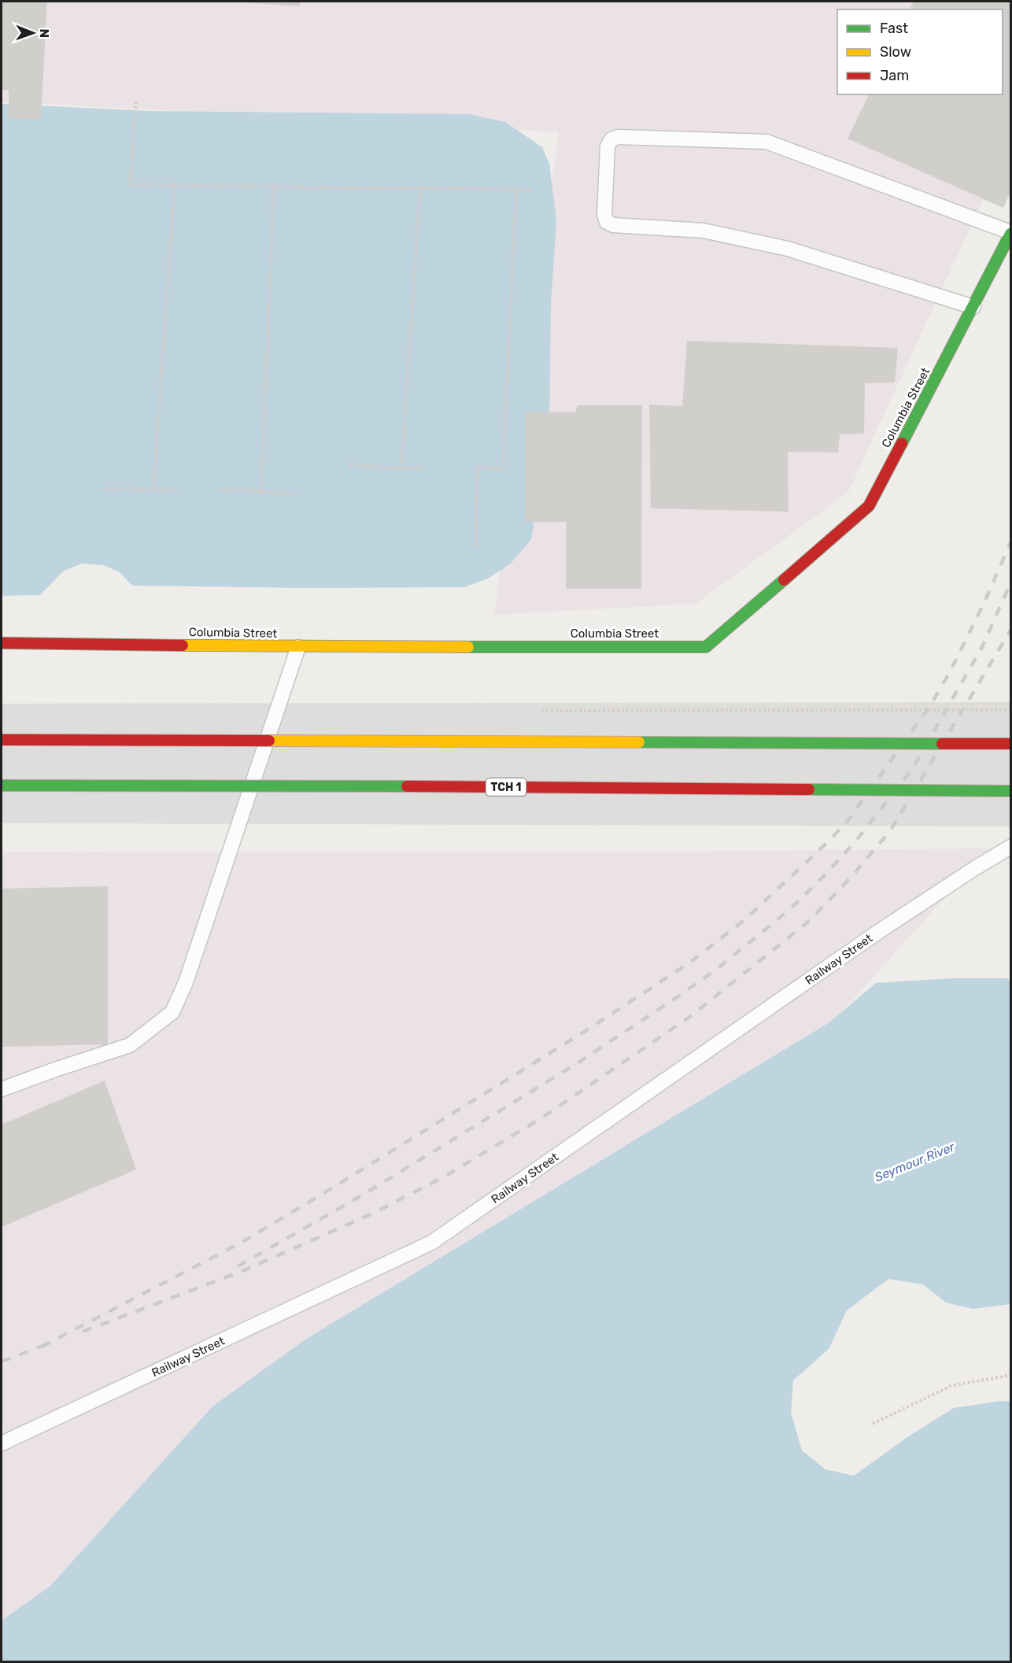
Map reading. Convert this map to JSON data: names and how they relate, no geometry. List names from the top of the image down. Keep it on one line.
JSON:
{"streets":{"main road":["Columbia Street","TCH 1"],"lane":["Railway Street"]},"water":["Seymour River"],"legend":["Fast","Slow","Jam"],"north":"right"}
